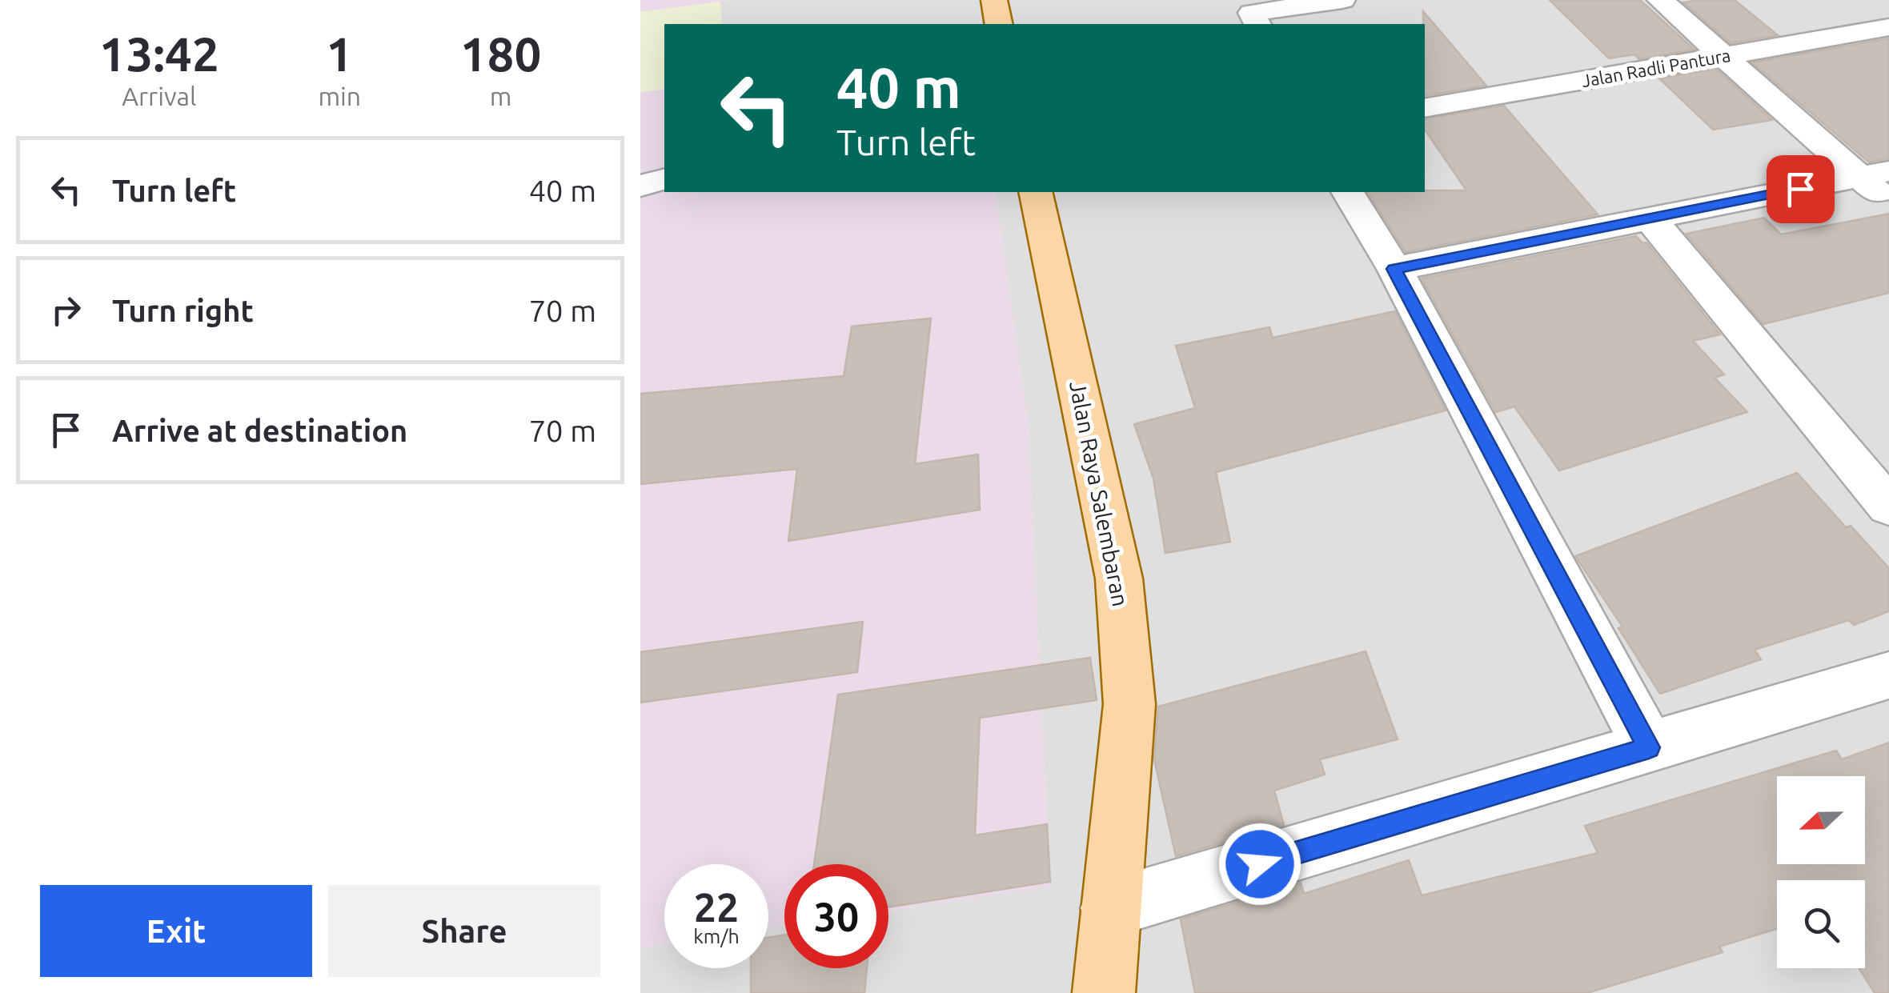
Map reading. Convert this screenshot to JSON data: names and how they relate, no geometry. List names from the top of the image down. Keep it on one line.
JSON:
{"streets":{"main road":["Jalan Raya Salembaran"],"street":["Jalan Radli Pantura"]},"north":"left","page":{"eta":["13:42","Arrival","1","min","180","m"],"turn":["40 m","Turn left"],"list":[{"name":"Turn left","value":"40 m"},{"name":"Turn right","value":"70 m"},{"name":"Arrive at destination","value":"70 m"}],"speed":"22 km/h","limit":"30","buttons":["Exit","Share"]}}
